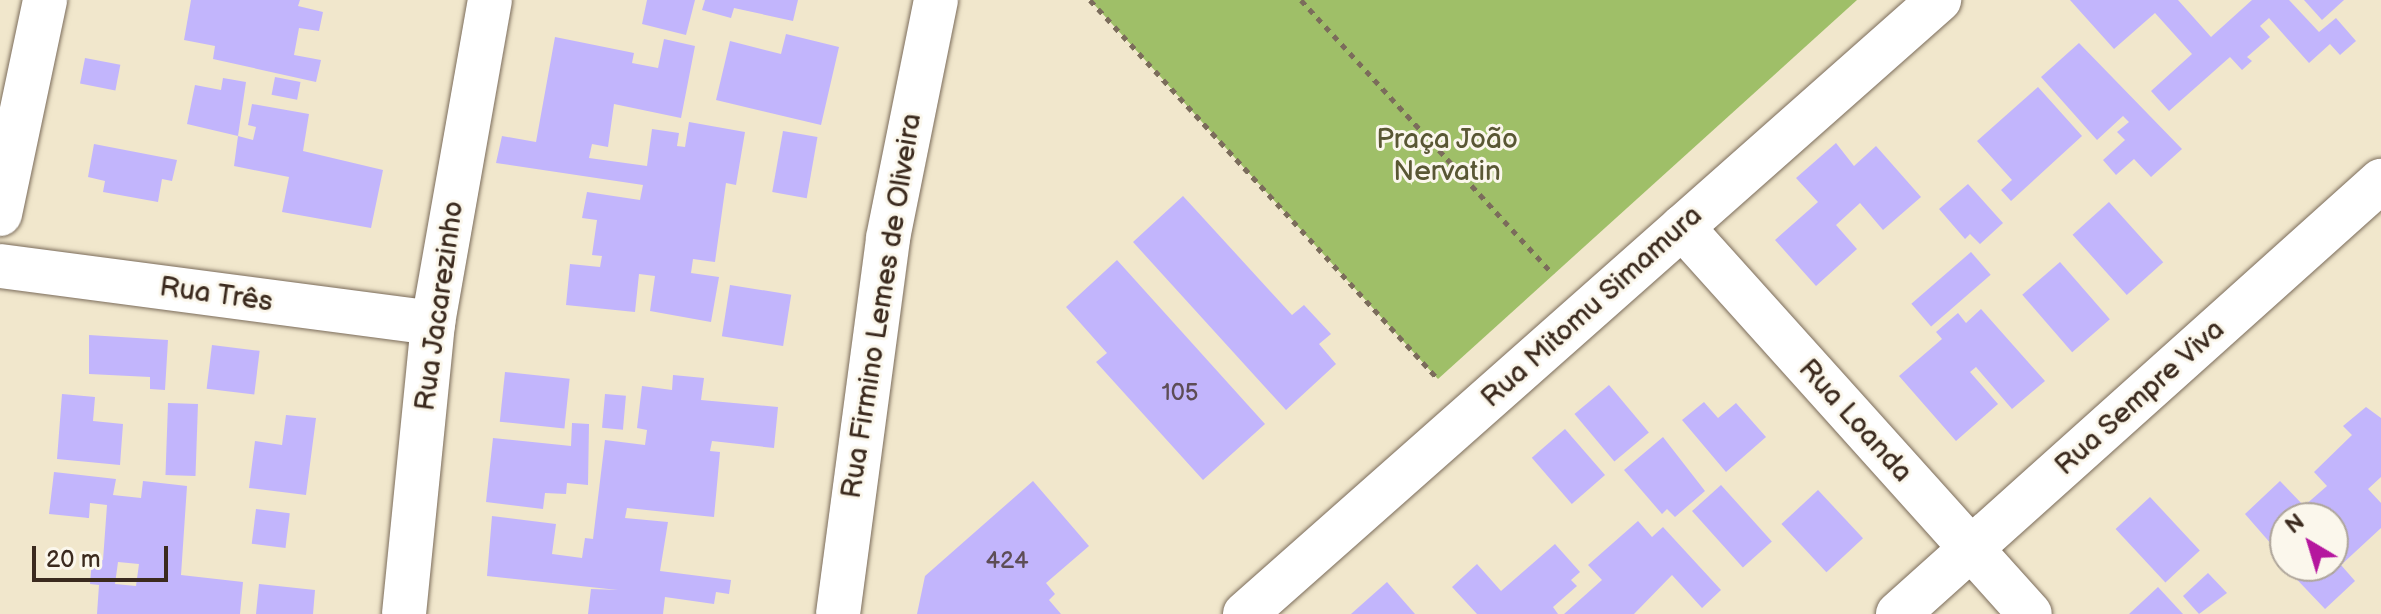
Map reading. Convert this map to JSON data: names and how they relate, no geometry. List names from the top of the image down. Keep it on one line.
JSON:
{"streets":{"street":["Rua Três","Rua Jacarezinho","Rua Firmino Lemes de Oliveira","Rua Mitomu Simamura","Rua Sempre Viva","Rua Loanda"]},"crossings":[["Rua Três","Rua Jacarezinho"],["Rua Mitomu Simamura","Rua Loanda"],["Rua Sempre Viva","Rua Loanda"]],"parks":["Praça João Nervatin"],"house_numbers":["105","424"],"scale_bar":"20 m","north":"top left"}
